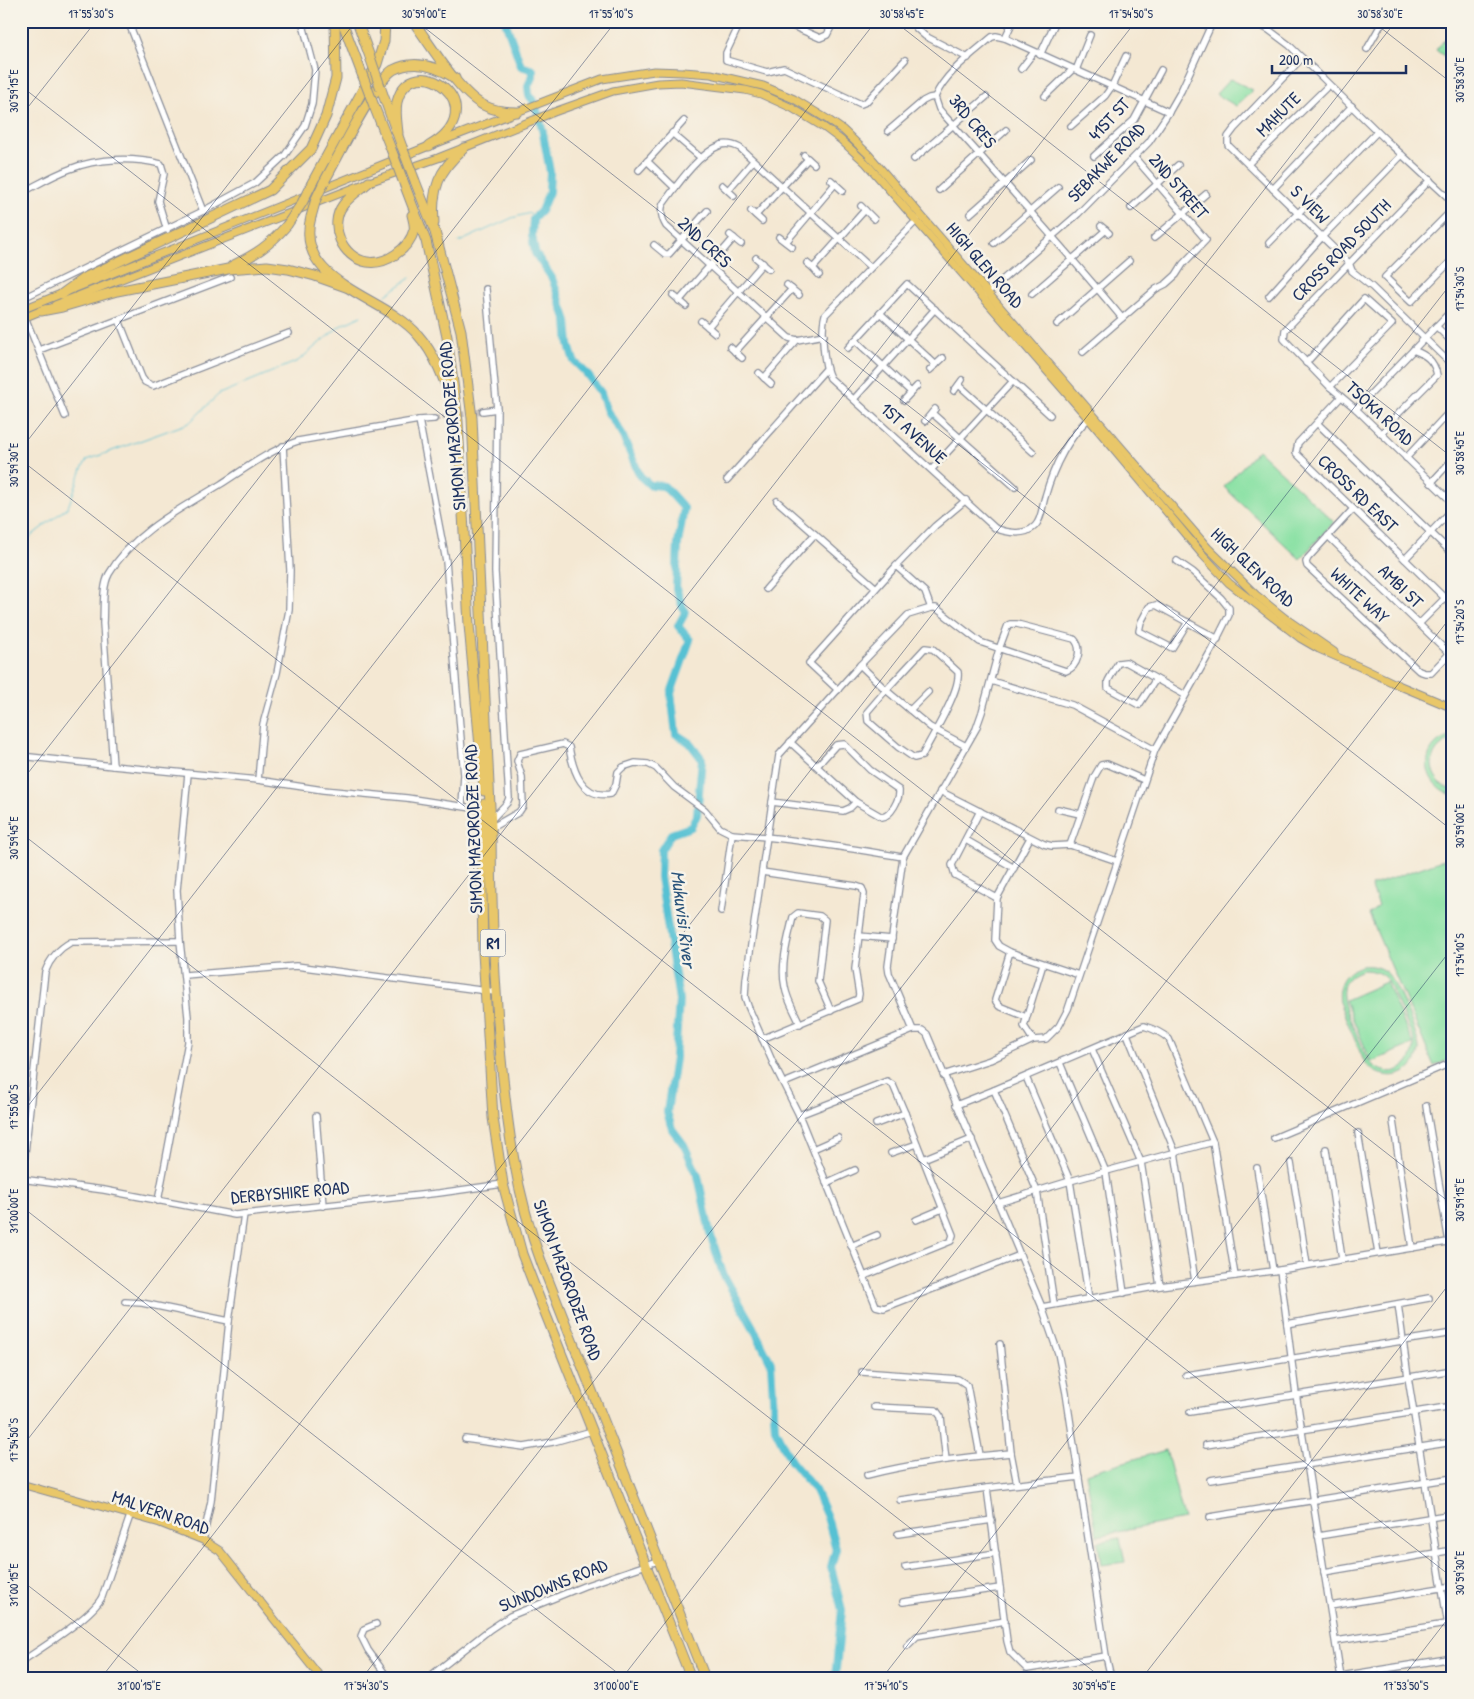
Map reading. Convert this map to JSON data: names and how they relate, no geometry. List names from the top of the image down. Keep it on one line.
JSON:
{"streets":{"highway":["SIMON MAZORODZE ROAD","R1"],"main road":["HIGH GLEN ROAD","MALVERN ROAD"],"street":["MAHUTE","41ST ST","3RD CRES","SEBAKWE ROAD","2ND STREET","S VIEW","2ND CRES","CROSS ROAD SOUTH","TSOKA ROAD","1ST AVENUE","CROSS RD EAST","AMBI ST","WHITE WAY","DERBYSHIRE ROAD","SUNDOWNS ROAD"]},"crossings":[["MAHUTE","S VIEW"],["3RD CRES","SEBAKWE ROAD"],["3RD CRES","2ND STREET"],["SEBAKWE ROAD","2ND STREET"],["SEBAKWE ROAD","HIGH GLEN ROAD"],["S VIEW","CROSS ROAD SOUTH"],["CROSS ROAD SOUTH","TSOKA ROAD"],["HIGH GLEN ROAD","1ST AVENUE"],["TSOKA ROAD","CROSS RD EAST"],["SIMON MAZORODZE ROAD","DERBYSHIRE ROAD"],["SIMON MAZORODZE ROAD","SUNDOWNS ROAD"],["CROSS RD EAST","WHITE WAY"],["AMBI ST","WHITE WAY"]],"water":["Mukuvisi River"],"scale_bar":"200 m","coordinates":["17°55'30\"S","30°59'00\"E","17°55'10\"S","30°58'45\"E","17°54'50\"S","30°58'30\"E","30°59'15\"E","17°54'30\"S","30°59'30\"E","17°54'20\"S","30°59'45\"E","17°54'10\"S","17°55'00\"S","31°00'00\"E","31°00'15\"E","17°53'50\"S"]}
